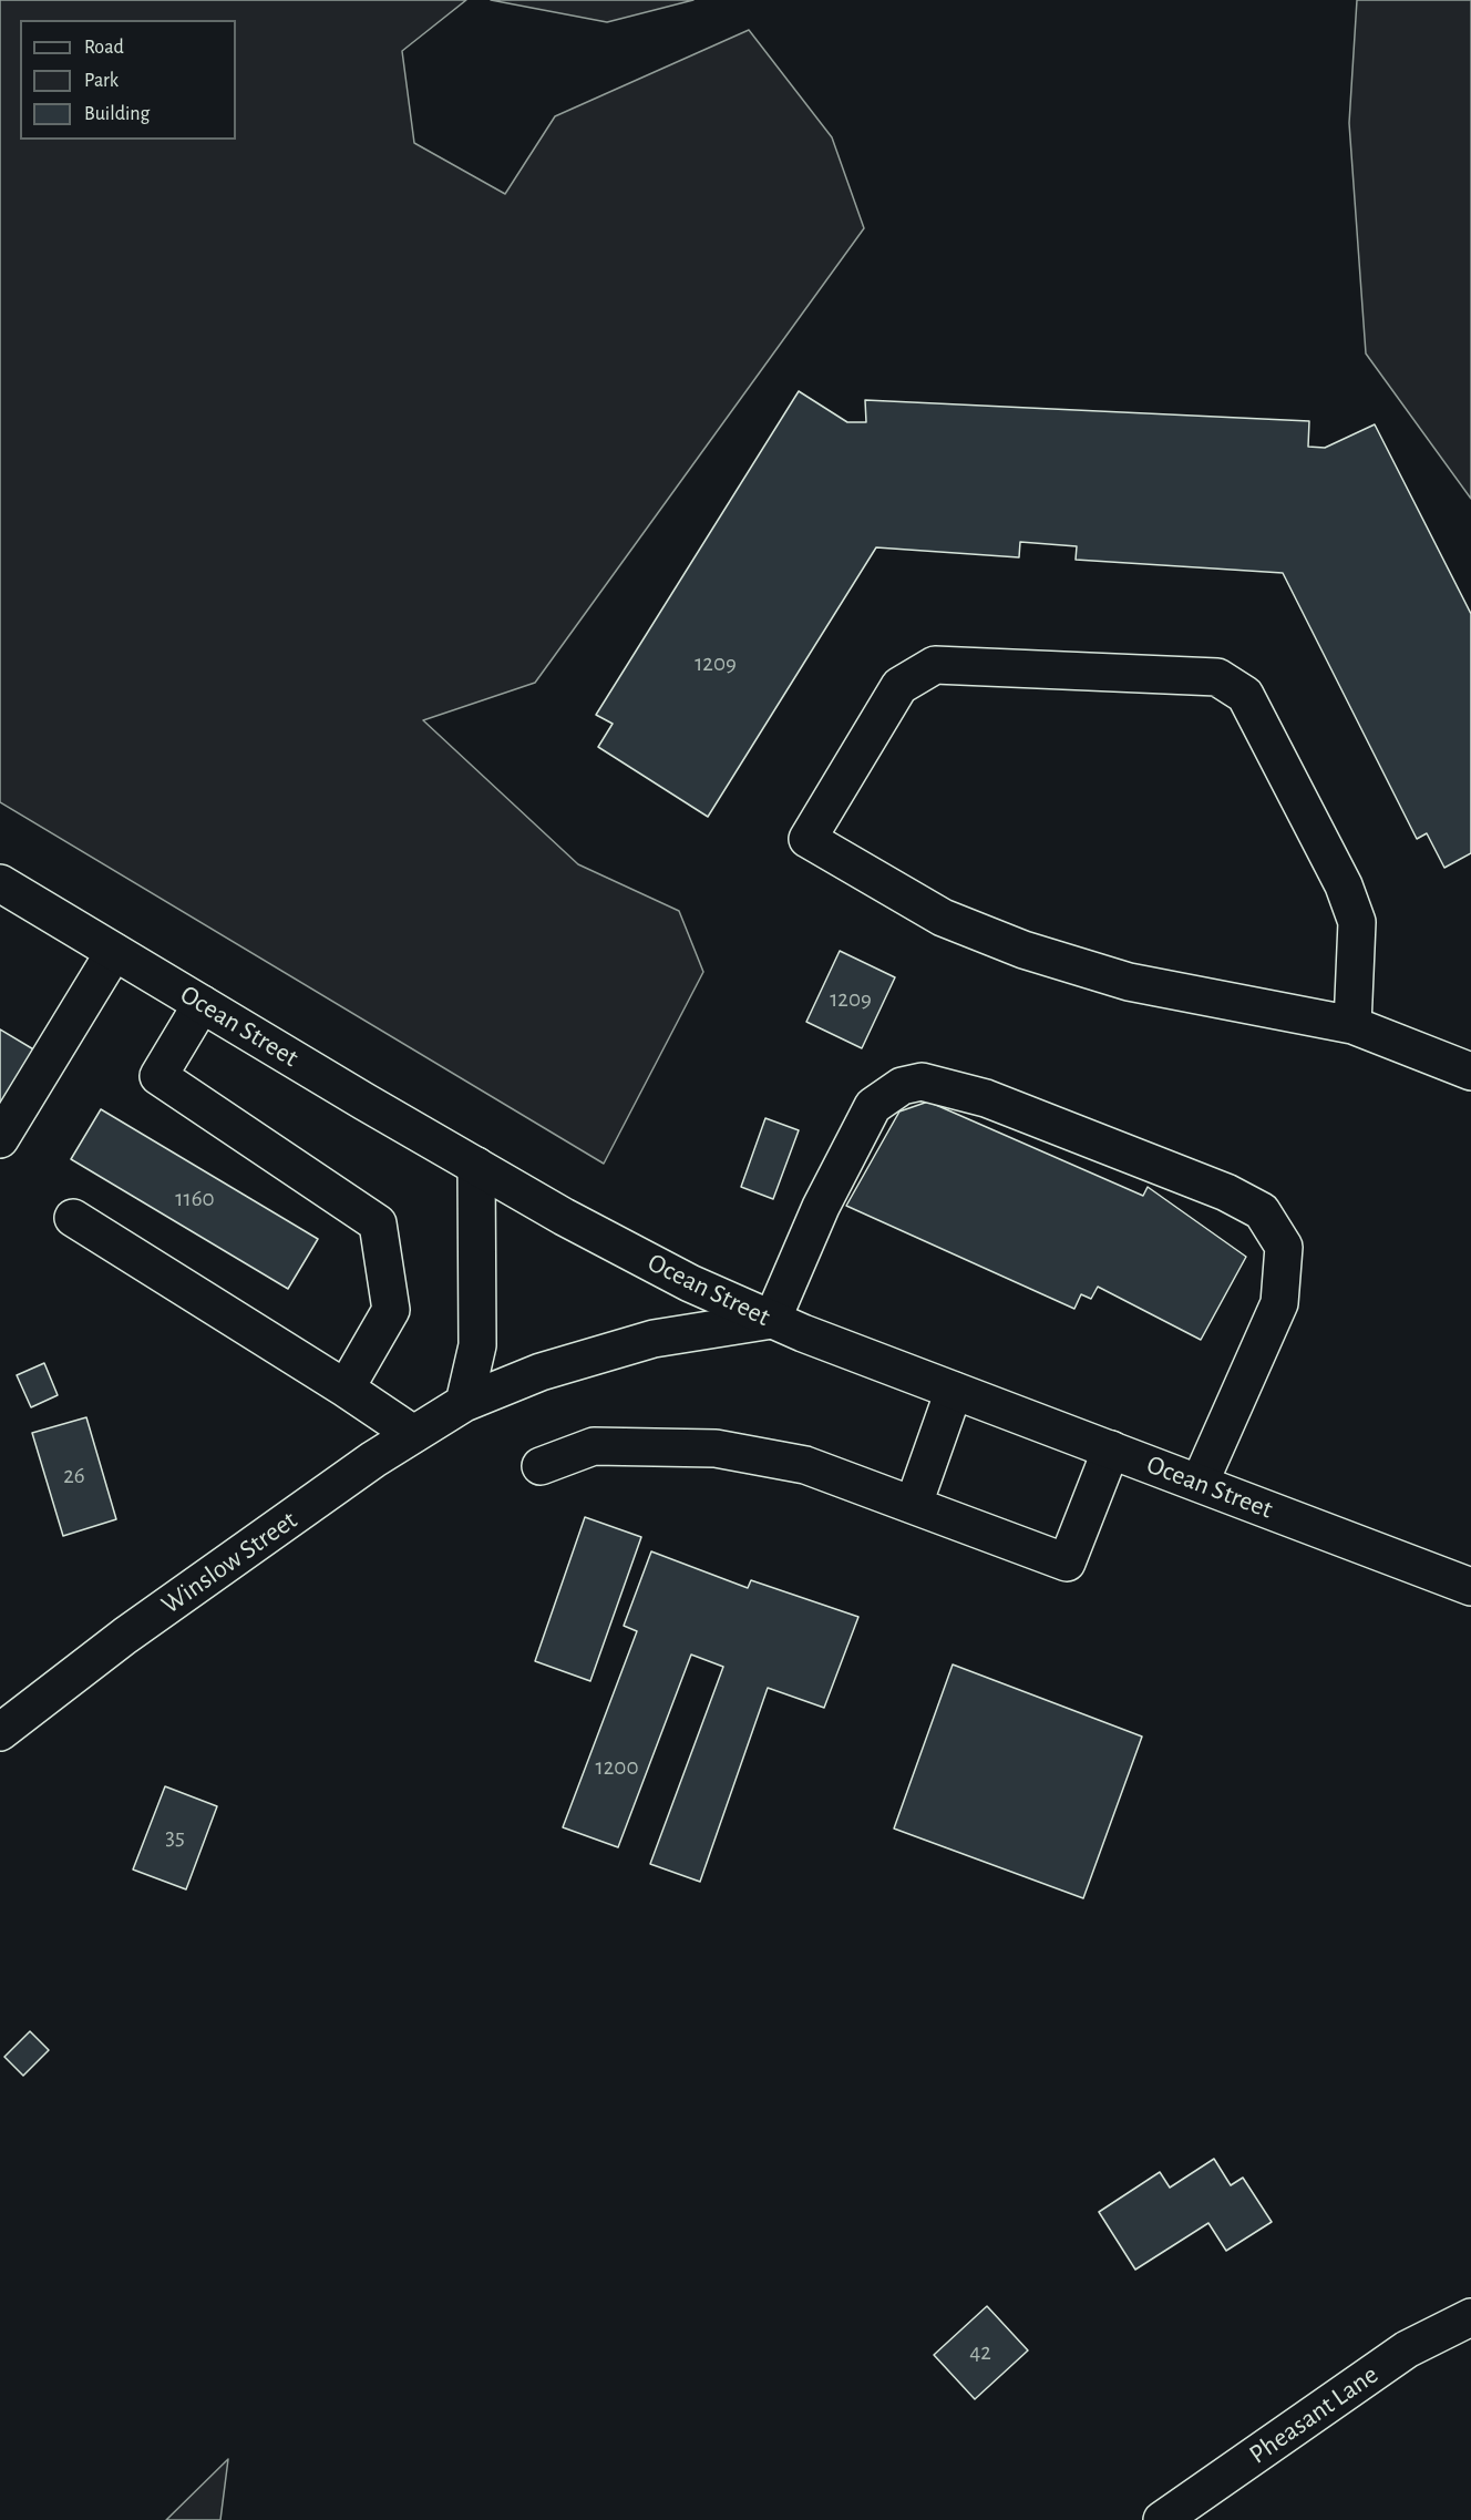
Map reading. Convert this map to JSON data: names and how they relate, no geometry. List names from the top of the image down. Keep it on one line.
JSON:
{"streets":{"main road":["Ocean Street","Winslow Street","Pheasant Lane"]},"crossings":[["Ocean Street","Winslow Street"]],"house_numbers":["1209","1209","1160","26","1200","35","42"],"legend":["Road","Park","Building"]}
